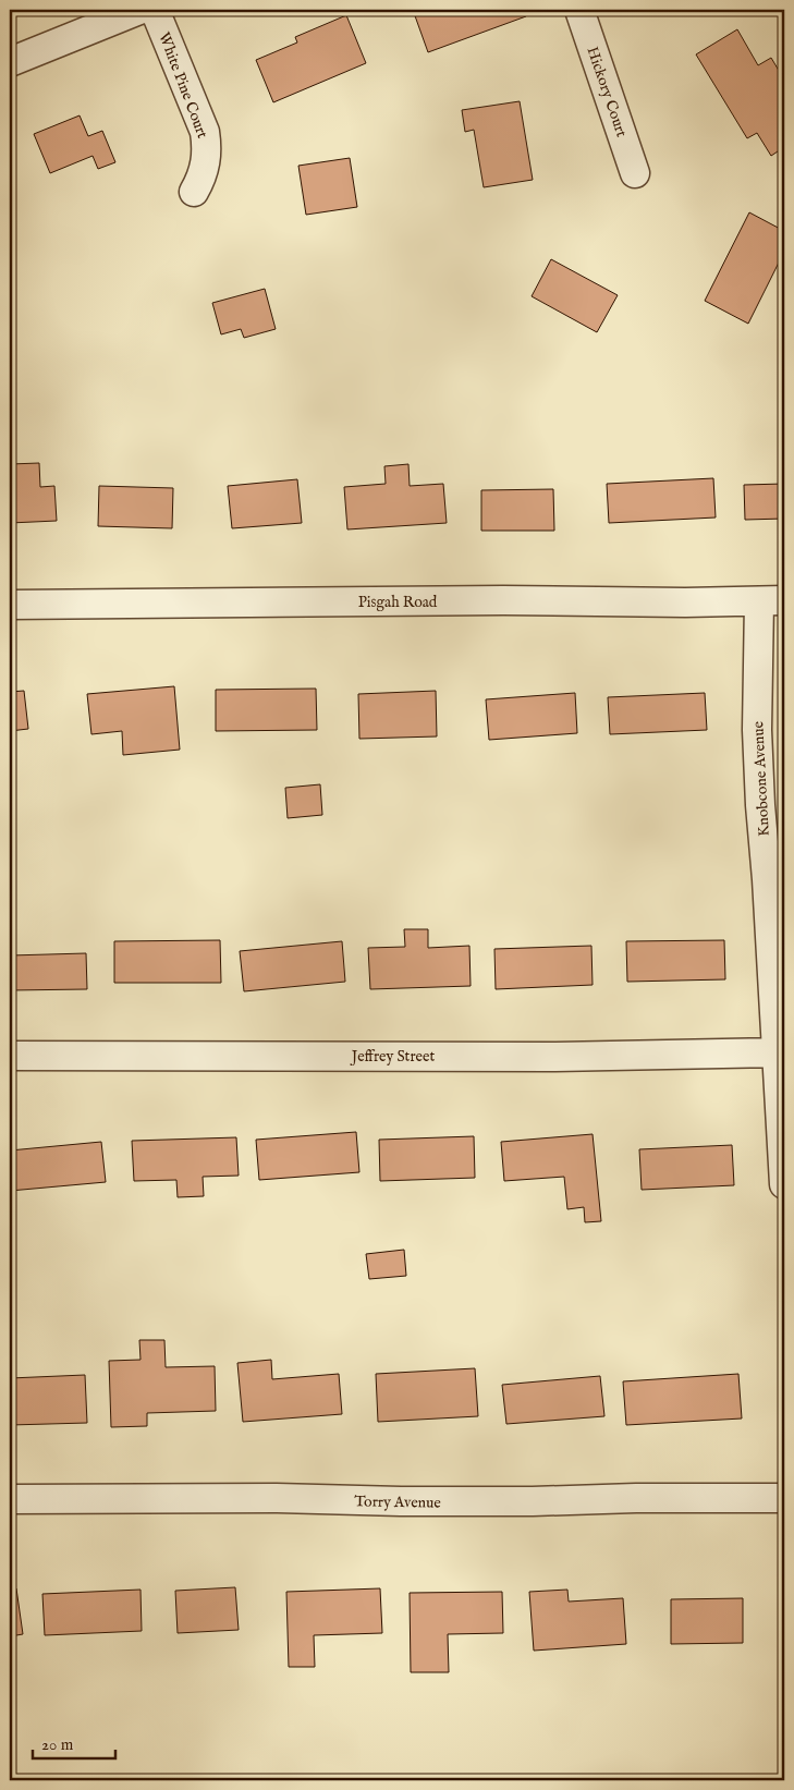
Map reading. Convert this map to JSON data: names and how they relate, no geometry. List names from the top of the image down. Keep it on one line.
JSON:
{"streets":{"street":["White Pine Court","Hickory Court","Pisgah Road","Knobcone Avenue","Jeffrey Street","Torry Avenue"]},"crossings":[["Pisgah Road","Knobcone Avenue"],["Knobcone Avenue","Jeffrey Street"]],"scale_bar":"20 m"}
